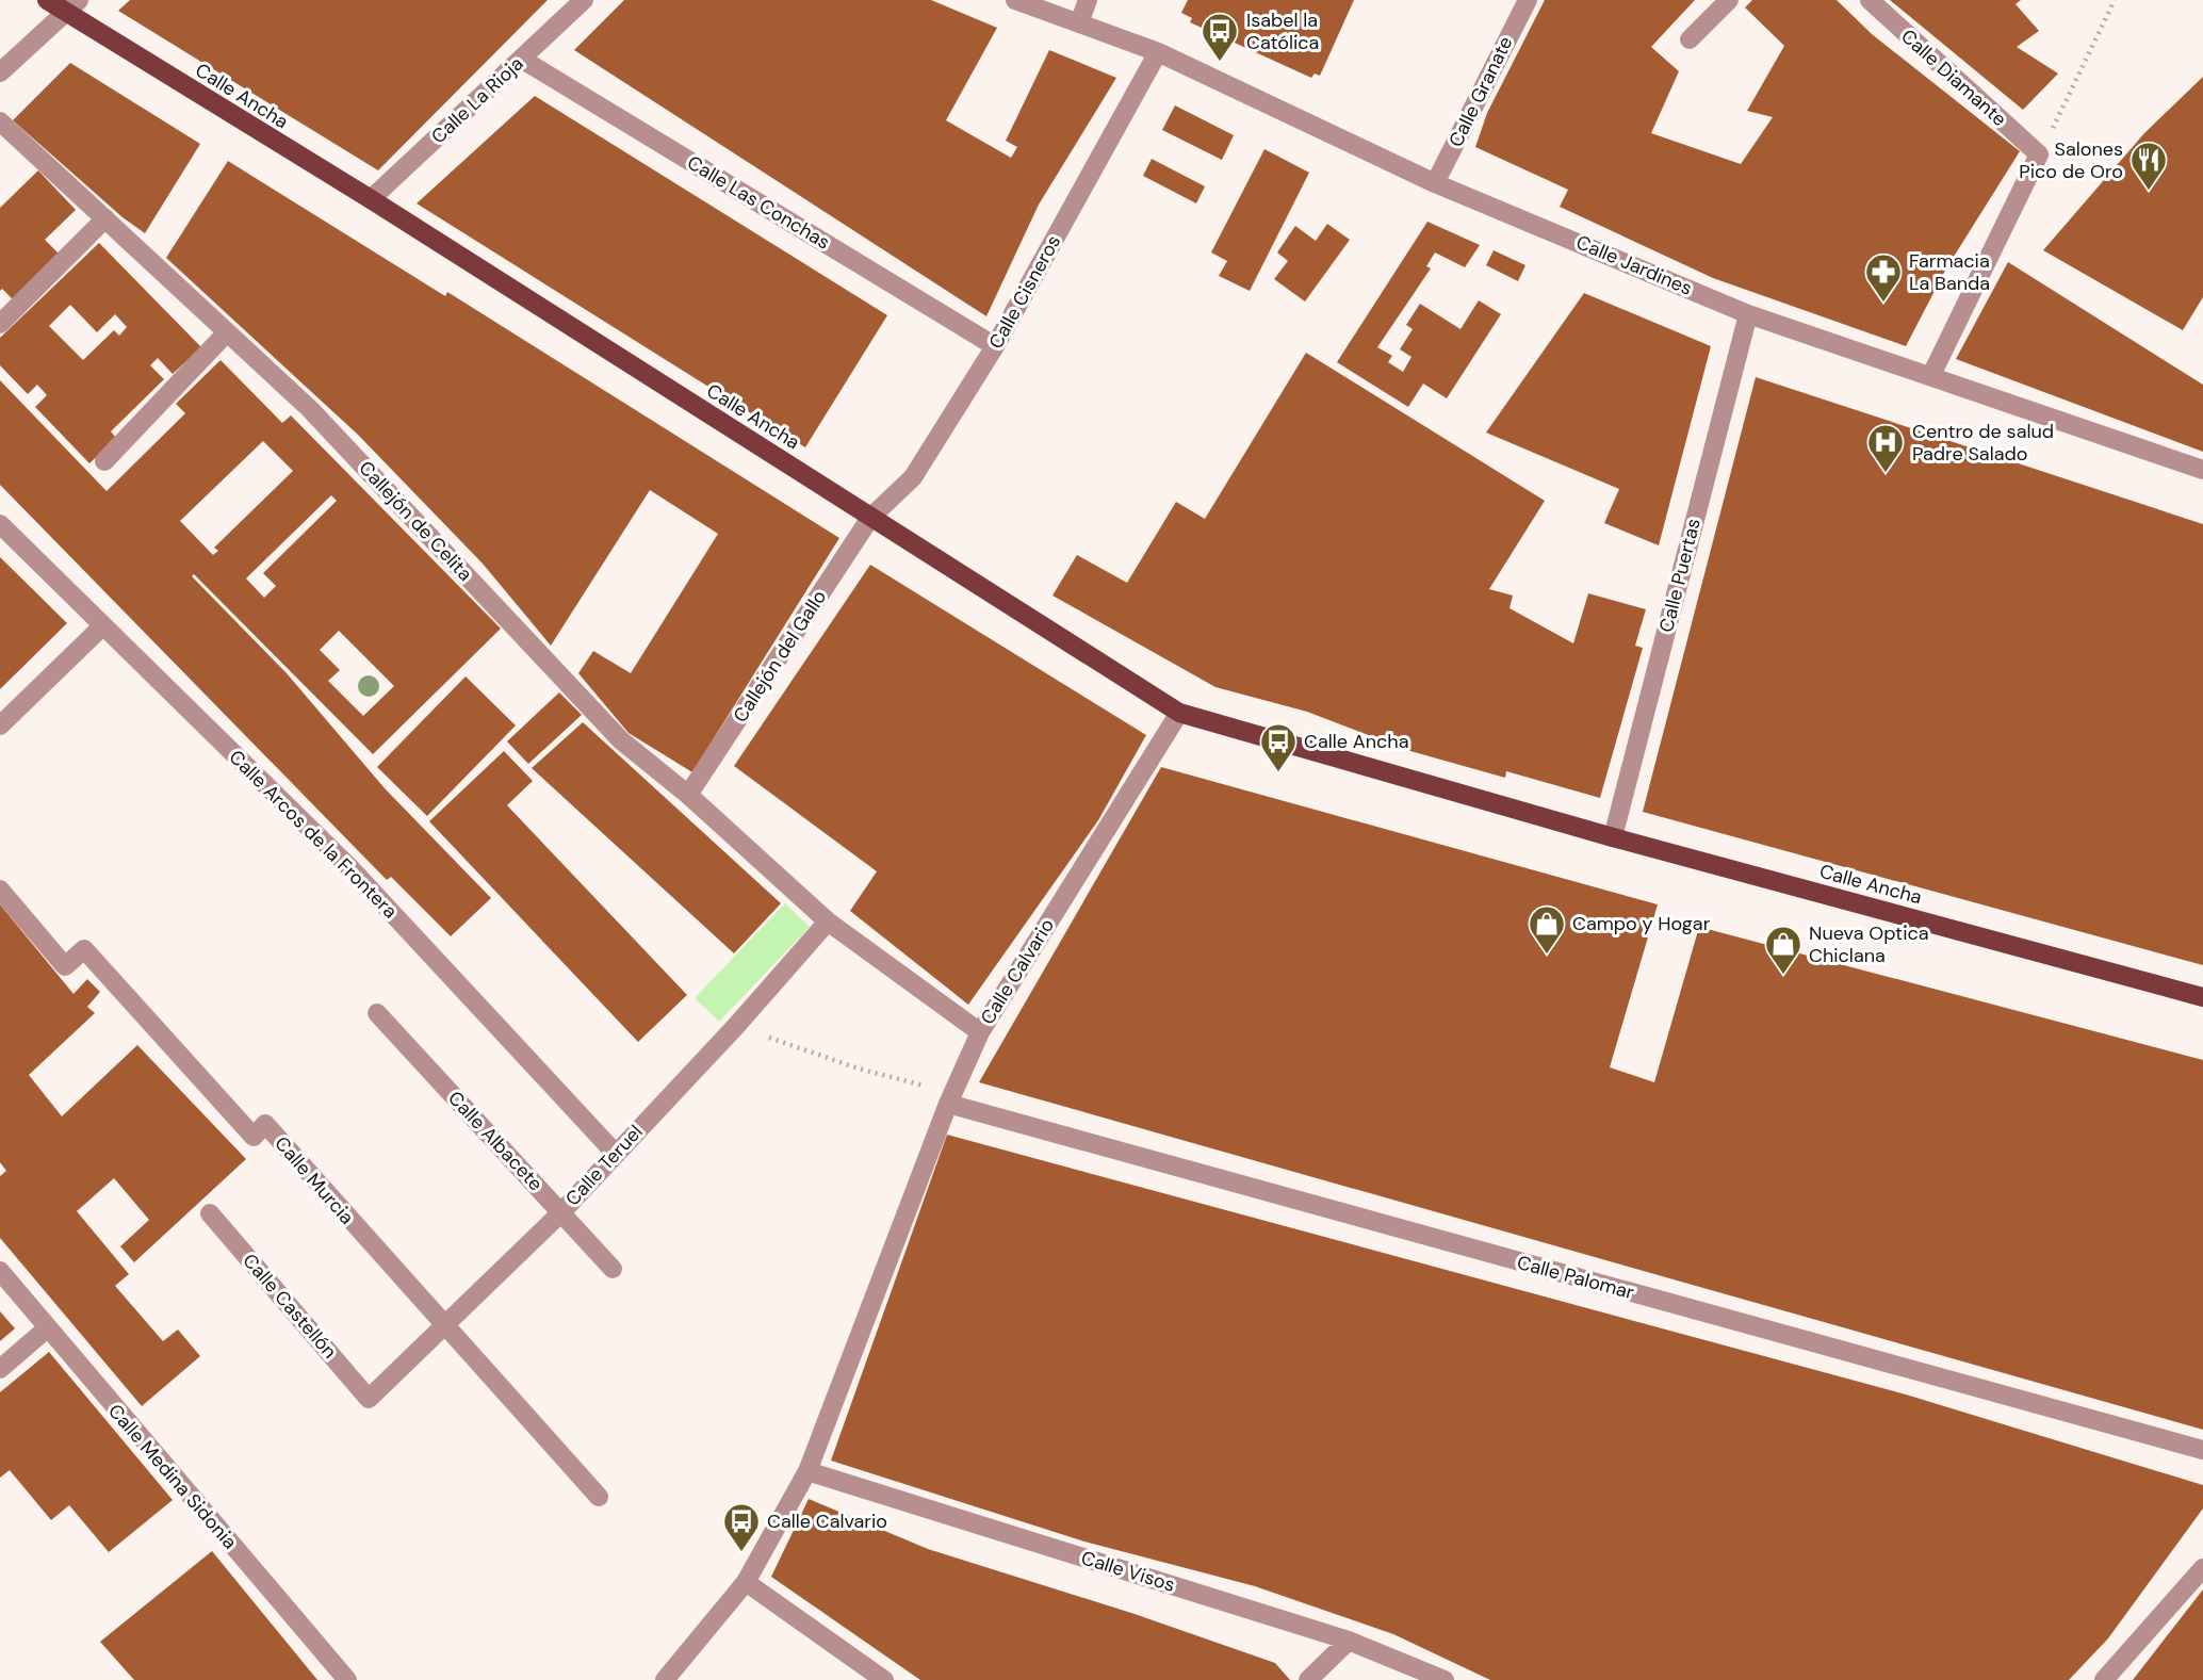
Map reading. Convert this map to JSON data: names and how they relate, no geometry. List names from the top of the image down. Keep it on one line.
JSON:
{"streets":{"main road":["Calle Ancha"],"street":["Calle Diamante","Calle Granate","Calle La Rioja","Calle Las Conchas","Calle Jardines","Calle Cisneros","Callejón de Celita","Calle Puertas","Callejón del Gallo","Calle Arcos de la Frontera","Calle Calvario","Calle Albacete","Calle Teruel","Calle Murcia","Calle Palomar","Calle Castellón","Calle Medina Sidonia","Calle Visos"]},"crossings":[["Calle Granate","Calle Jardines"],["Calle Ancha","Calle La Rioja"],["Calle Ancha","Calle Cisneros"],["Calle Ancha","Calle Puertas"],["Calle Ancha","Callejón del Gallo"],["Calle Ancha","Calle Calvario"],["Calle La Rioja","Calle Las Conchas"],["Calle Las Conchas","Calle Cisneros"],["Calle Jardines","Calle Cisneros"],["Calle Jardines","Calle Puertas"],["Calle Cisneros","Callejón del Gallo"],["Callejón de Celita","Callejón del Gallo"],["Callejón de Celita","Calle Calvario"],["Callejón de Celita","Calle Teruel"],["Calle Arcos de la Frontera","Calle Teruel"],["Calle Calvario","Calle Palomar"],["Calle Calvario","Calle Visos"],["Calle Albacete","Calle Teruel"],["Calle Teruel","Calle Murcia"],["Calle Teruel","Calle Castellón"]],"places":{"bus stop":["Isabel la Católica","Calle Ancha","Calle Calvario"],"restaurant":["Salones Pico de Oro"],"pharmacy":["Farmacia La Banda"],"hospital":["Centro de salud Padre Salado"],"shop":["Campo y Hogar","Nueva Optica Chiclana"]}}
